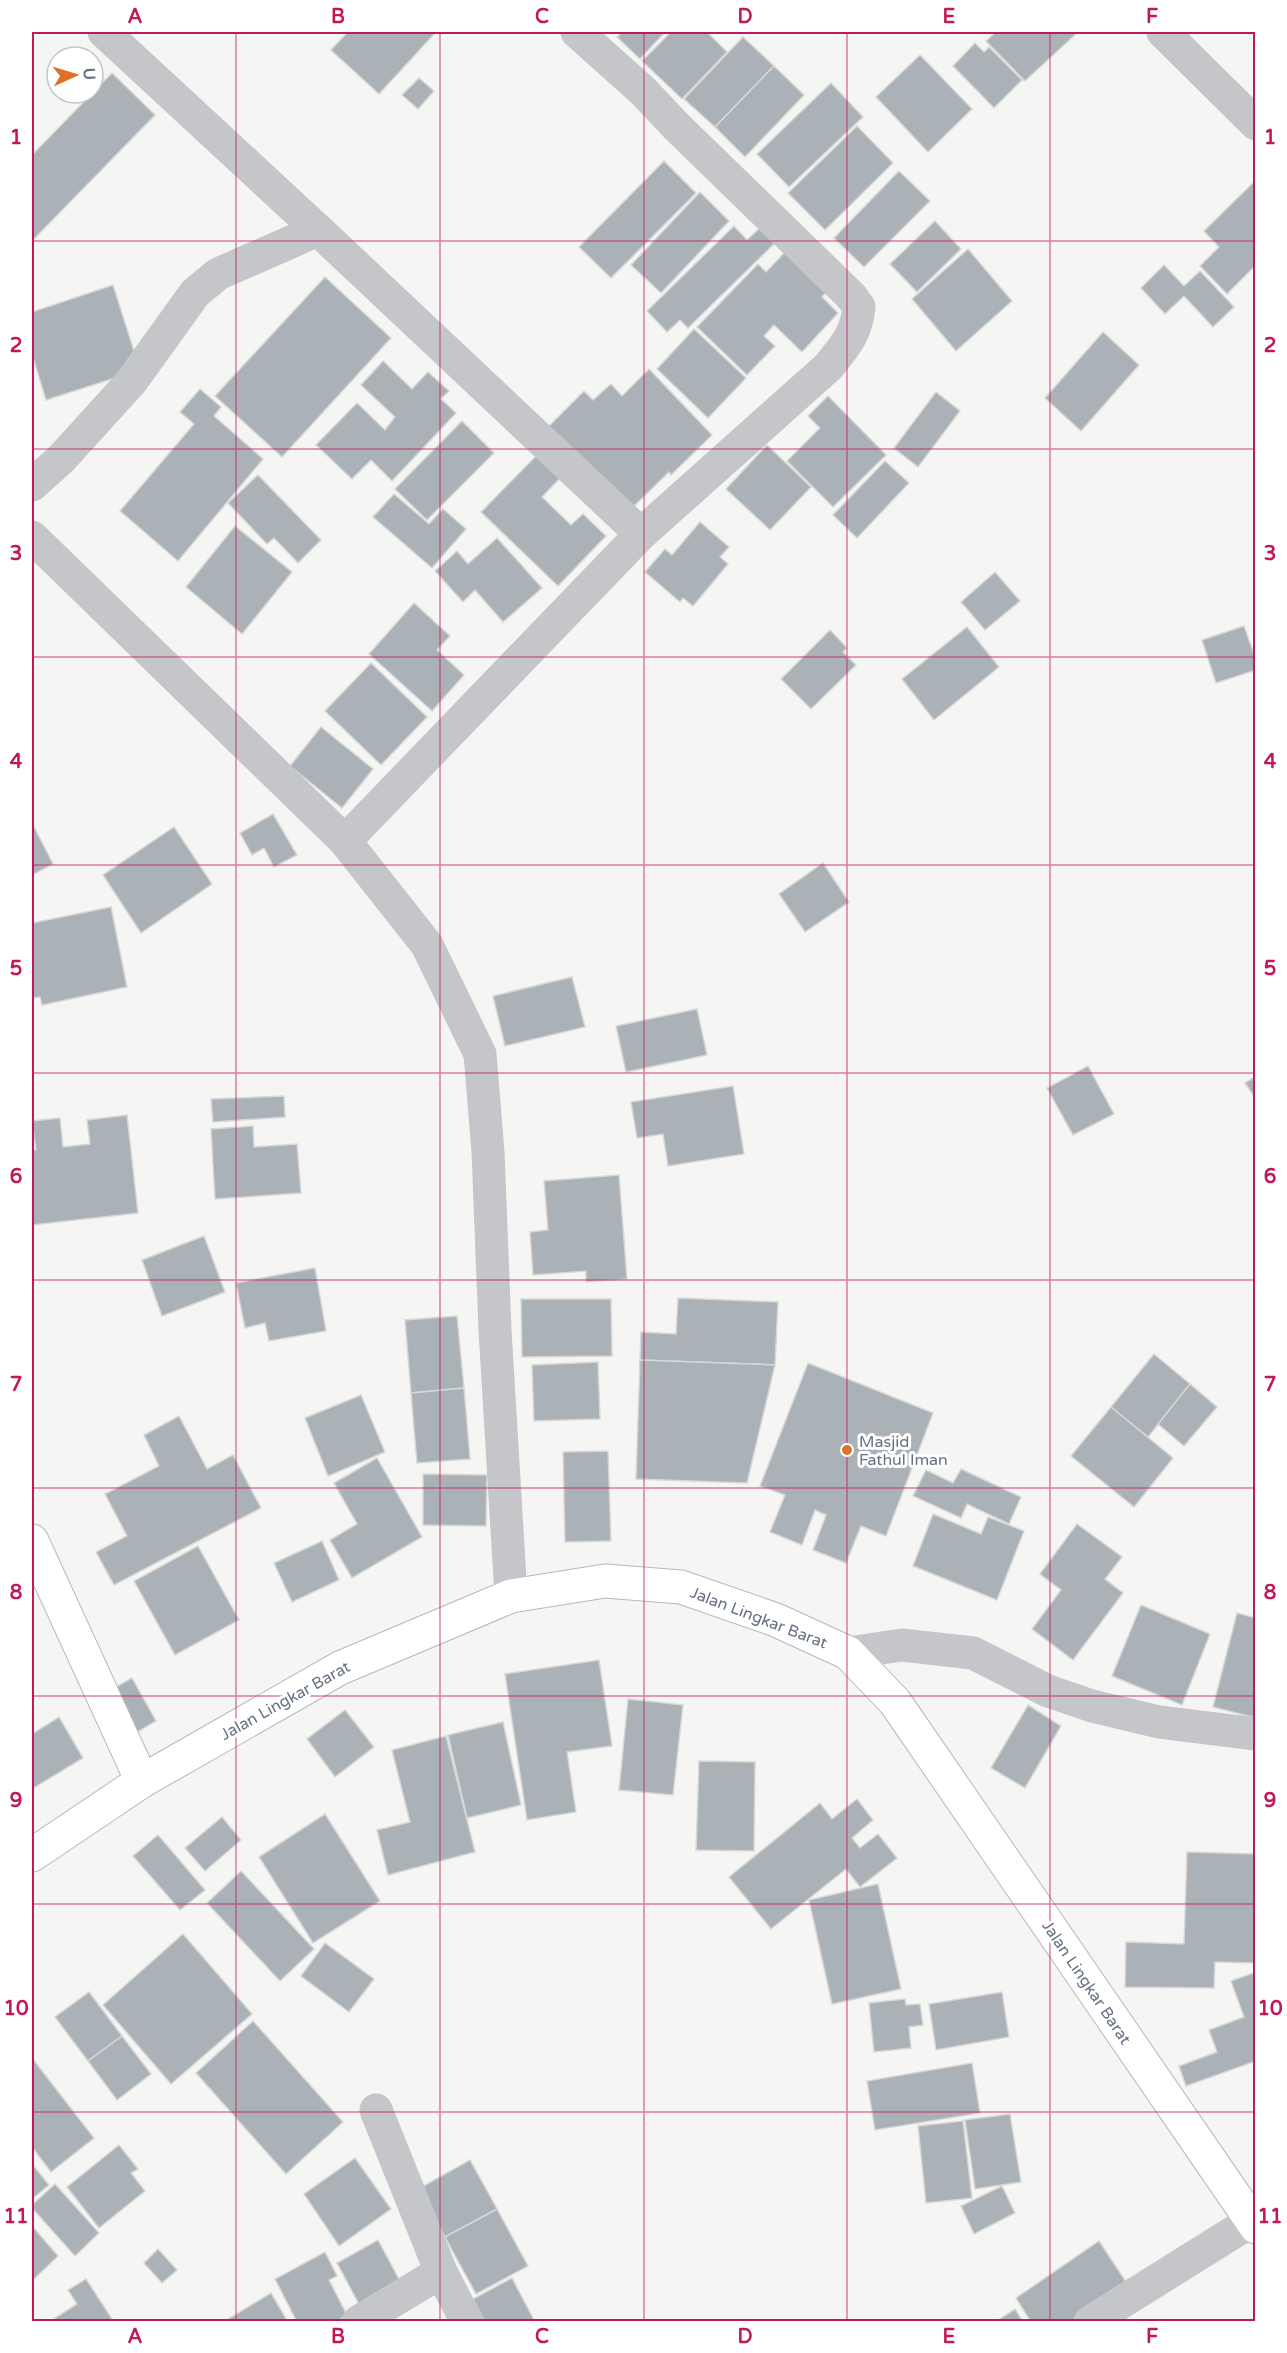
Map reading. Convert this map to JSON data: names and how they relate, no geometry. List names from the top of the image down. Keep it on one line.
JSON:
{"streets":{"main road":["Jalan Lingkar Barat"]},"places":["Masjid Fathul Iman"],"north":"right","grid":{"columns":["A","B","C","D","E","F"],"rows":["1","2","3","4","5","6","7","8","9","10","11"]}}
